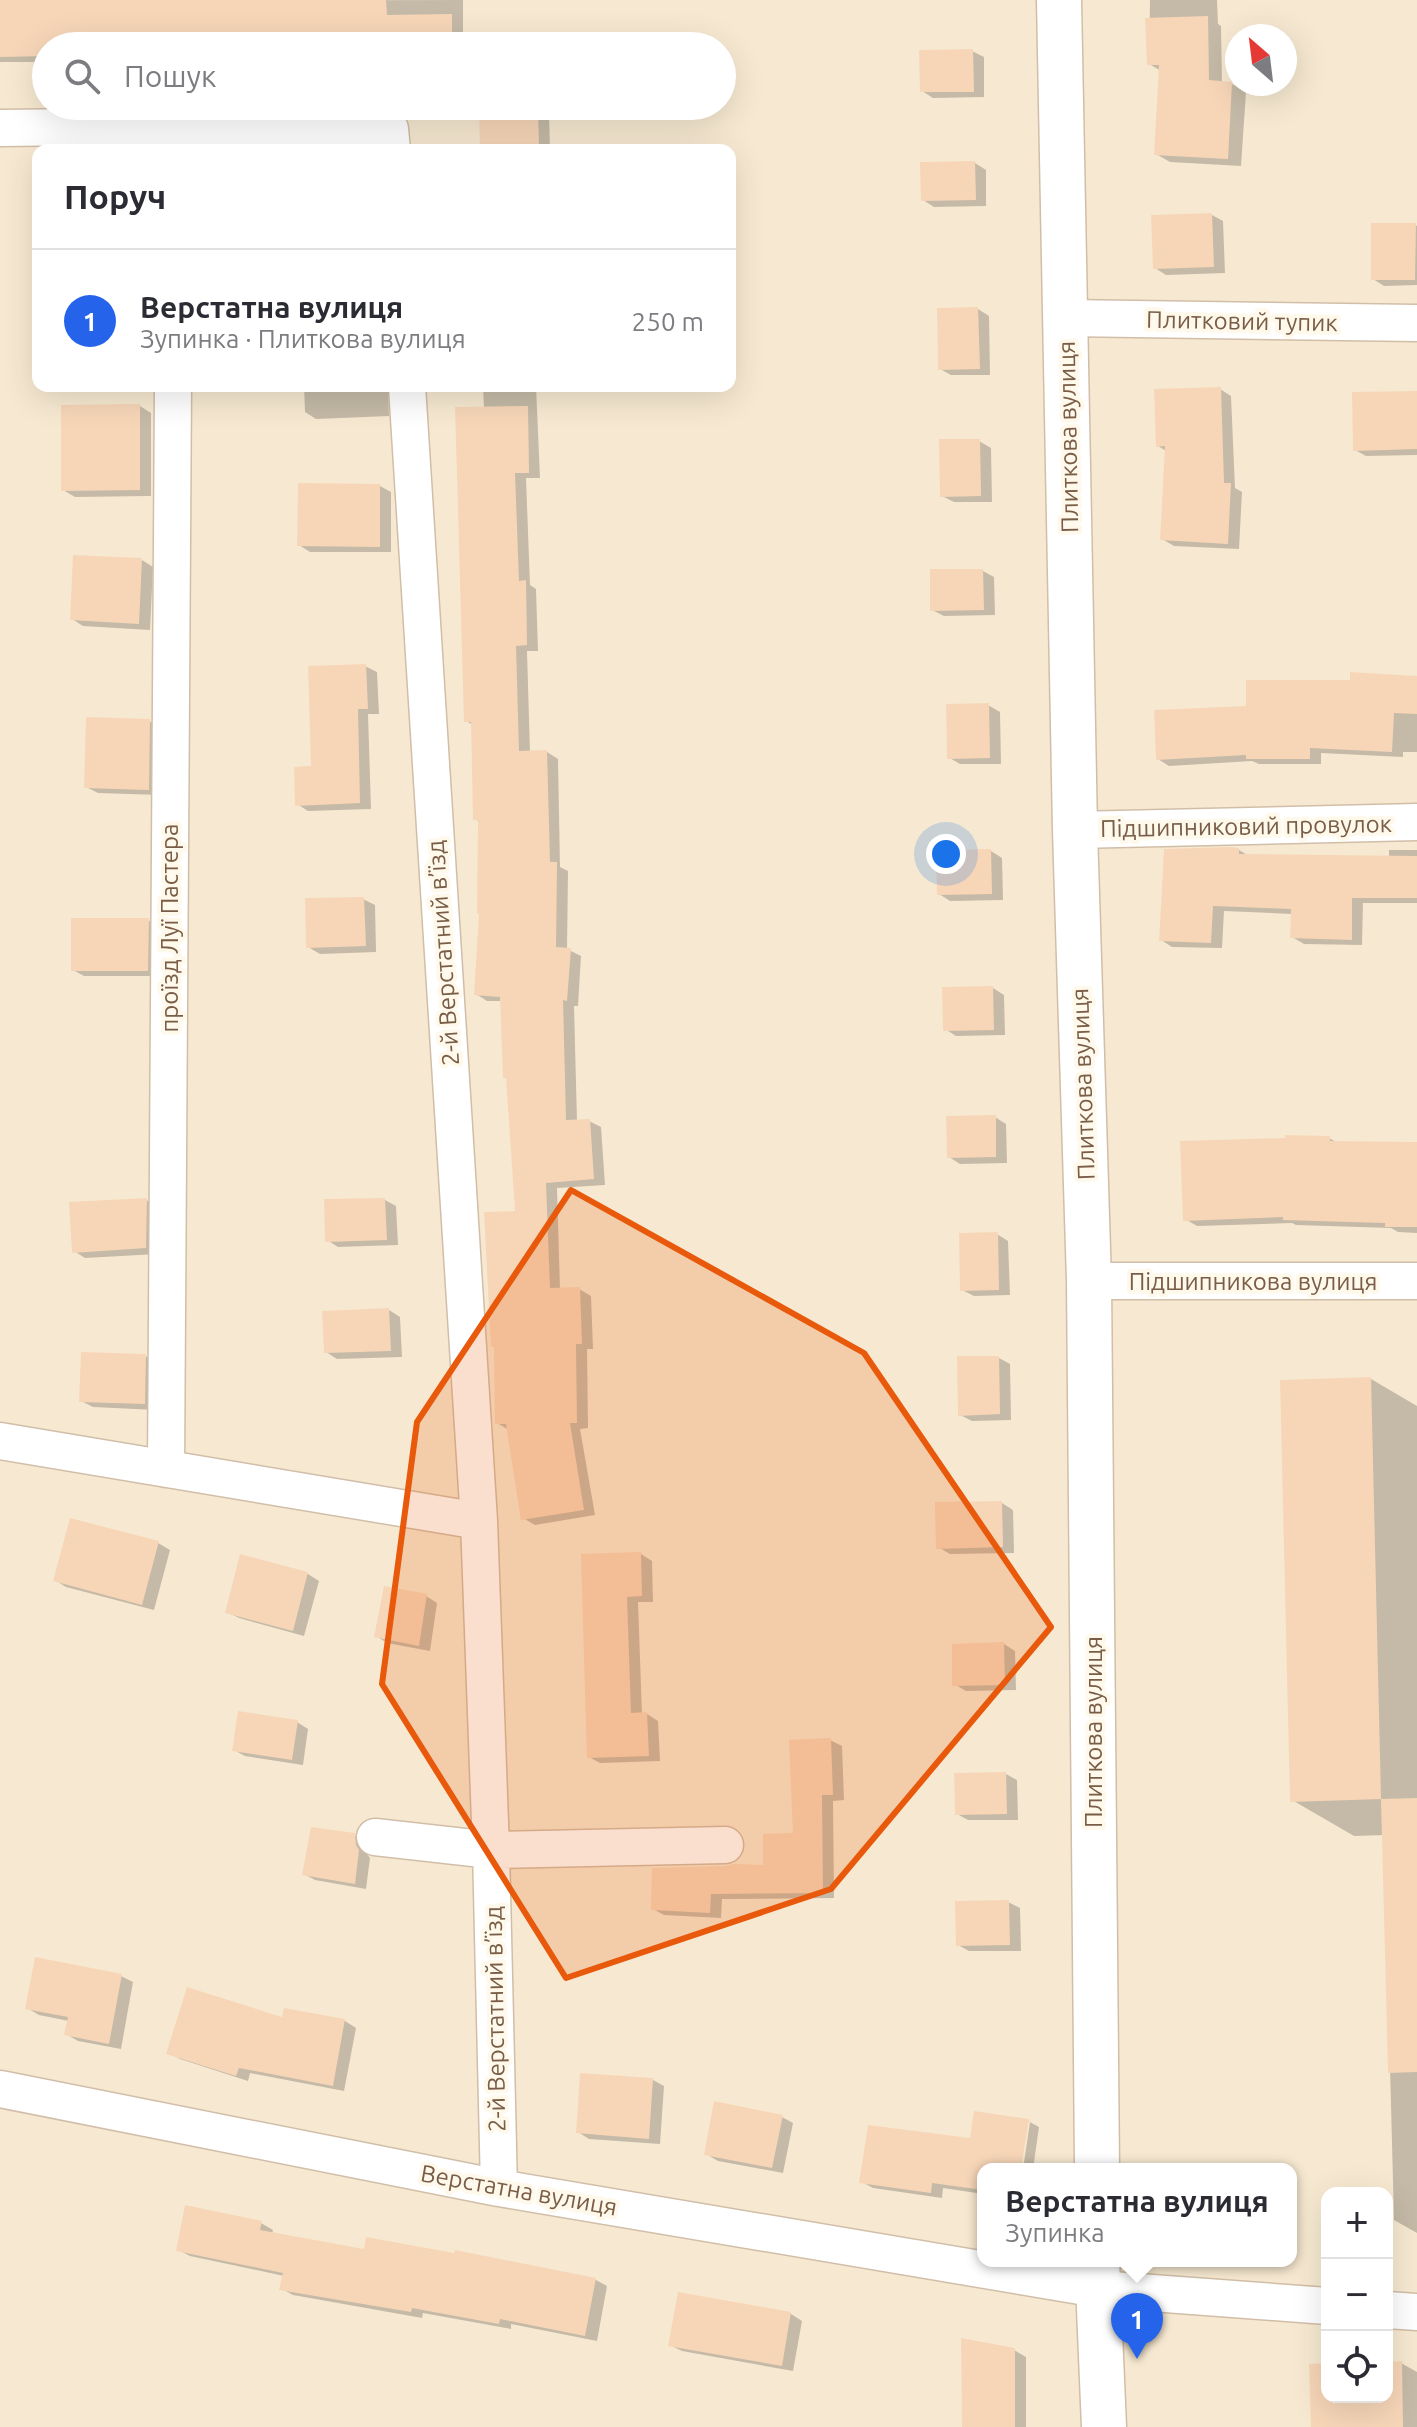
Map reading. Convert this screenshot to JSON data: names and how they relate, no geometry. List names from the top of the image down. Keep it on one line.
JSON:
{"streets":{"street":["Плитковий тупик","Плиткова вулиця","Підшипниковий провулок","проїзд Луї Пастера","2-й Верстатний в’їзд","Підшипникова вулиця","Верстатна вулиця"]},"crossings":[["Плитковий тупик","Плиткова вулиця"],["Плиткова вулиця","Підшипниковий провулок"],["Плиткова вулиця","Підшипникова вулиця"],["2-й Верстатний в’їзд","Верстатна вулиця"]],"north":"top left","page":{"search":"Пошук","heading":"Поруч","list":[{"mark":"1","name":"Верстатна вулиця","note":"Зупинка · Плиткова вулиця","value":"250 m"}],"popup":["Верстатна вулиця","Зупинка"],"map_buttons":["+","−"],"pins":"1"}}
